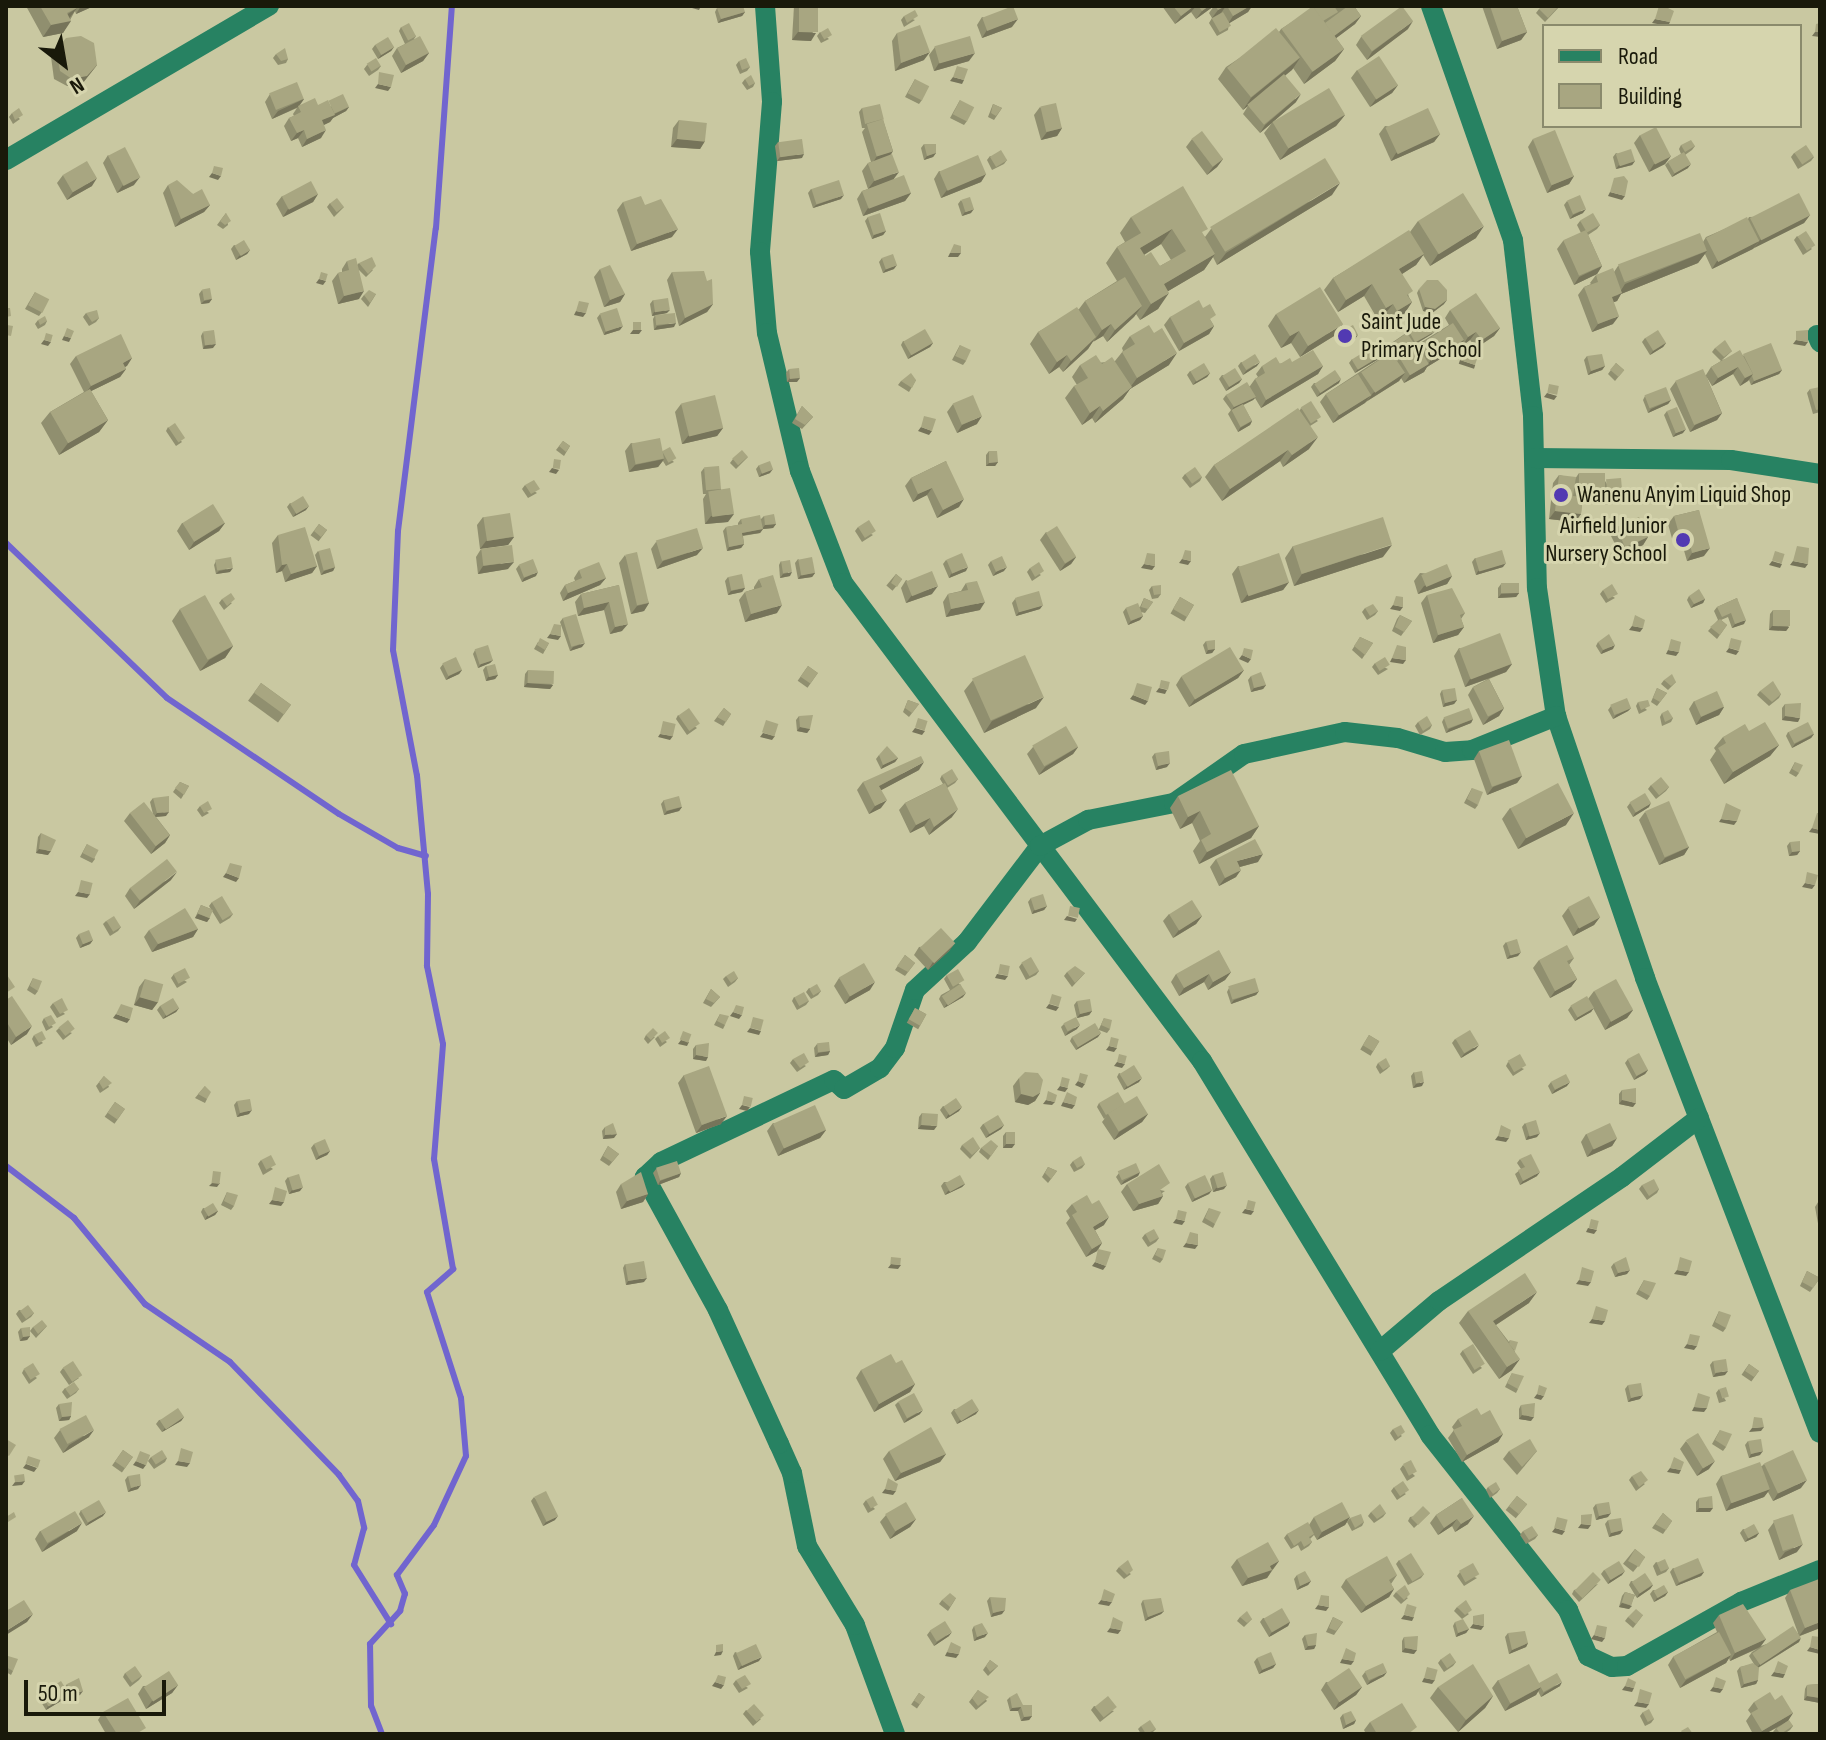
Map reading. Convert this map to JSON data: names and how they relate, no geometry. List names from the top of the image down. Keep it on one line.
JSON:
{"places":["Saint Jude Primary School","Wanenu Anyim Liquid Shop","Airfield Junior Nursery School"],"legend":["Road","Building"],"scale_bar":"50 m","north":"bottom right"}
